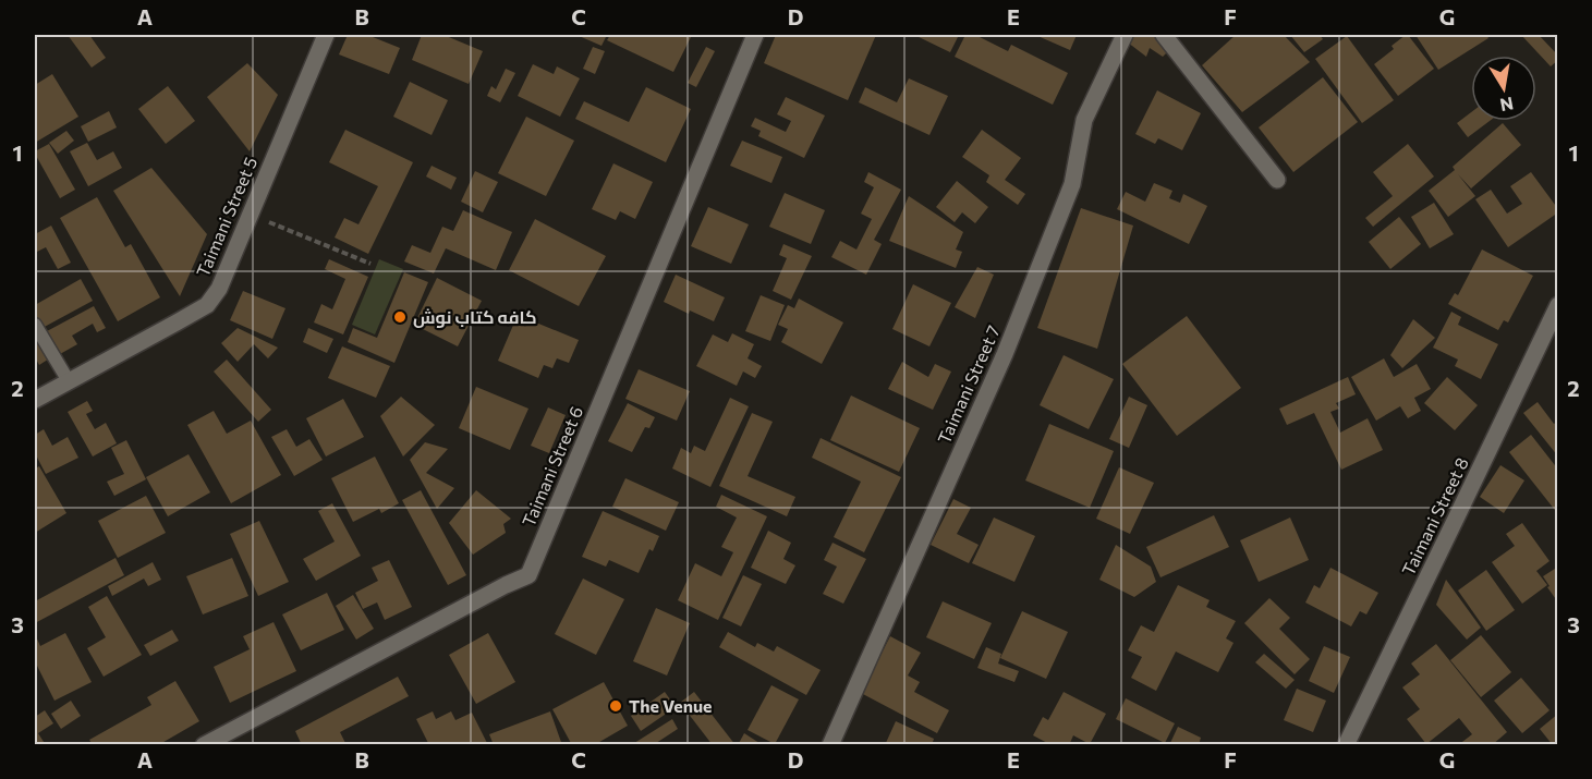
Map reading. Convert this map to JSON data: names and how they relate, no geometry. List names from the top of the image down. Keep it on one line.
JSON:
{"streets":{"street":["Taimani Street 5","Taimani Street 7","Taimani Street 6","Taimani Street 8"]},"places":["کافه کتاب نوش","The Venue"],"north":"bottom","grid":{"columns":["A","B","C","D","E","F","G"],"rows":["1","2","3"]}}
